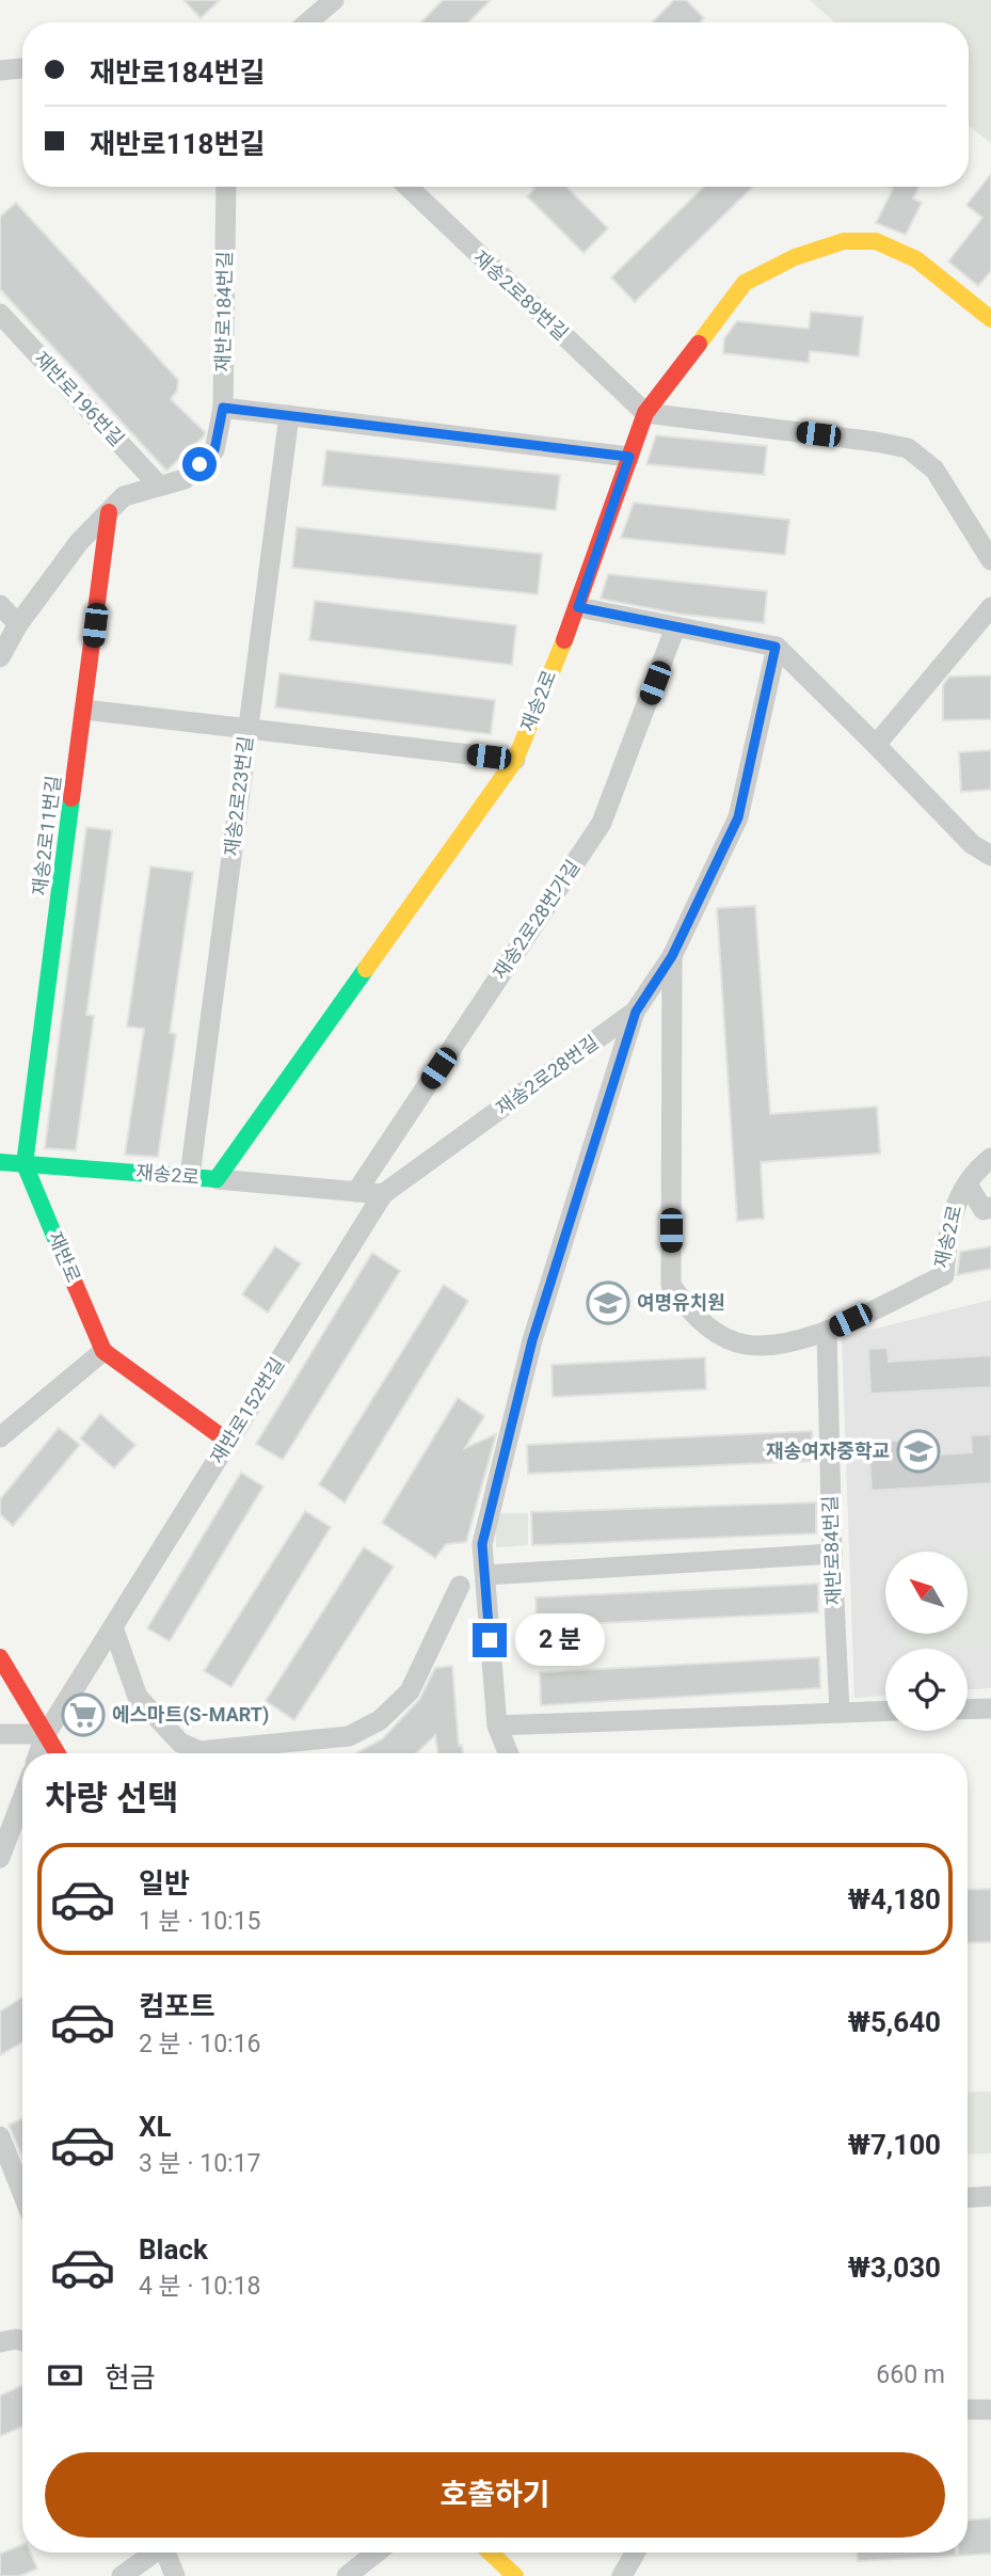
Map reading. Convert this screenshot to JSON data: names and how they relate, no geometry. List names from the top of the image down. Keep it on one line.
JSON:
{"streets":{"street":["재송2로89번길","재반로184번길","재반로196번길","재송2로","재송2로23번길","재송2로11번길","재송2로28번가길","재송2로28번길","재반로","재반로152번길","재반로84번길"]},"crossings":[["재송2로89번길","재송2로"],["재반로184번길","재반로196번길"],["재반로184번길","재송2로11번길"],["재송2로","재송2로23번길"],["재송2로","재송2로11번길"],["재송2로","재송2로28번길"],["재송2로","재반로"],["재송2로","재반로84번길"],["재송2로11번길","재반로"],["재송2로28번길","재반로152번길"]],"places":{"school or university":["여명유치원","재송여자중학교"],"supermarket":["에스마트(S-MART)"]},"north":"top left","page":{"banner":["재반로184번길","재반로118번길"],"bubble":"2 분","heading":"차량 선택","list":[{"name":"일반","note":"1 분 · 10:15","value":"₩4,180"},{"name":"컴포트","note":"2 분 · 10:16","value":"₩5,640"},{"name":"XL","note":"3 분 · 10:17","value":"₩7,100"},{"name":"Black","note":"4 분 · 10:18","value":"₩3,030"}],"pay":["현금","660 m"],"buttons":"호출하기"}}
